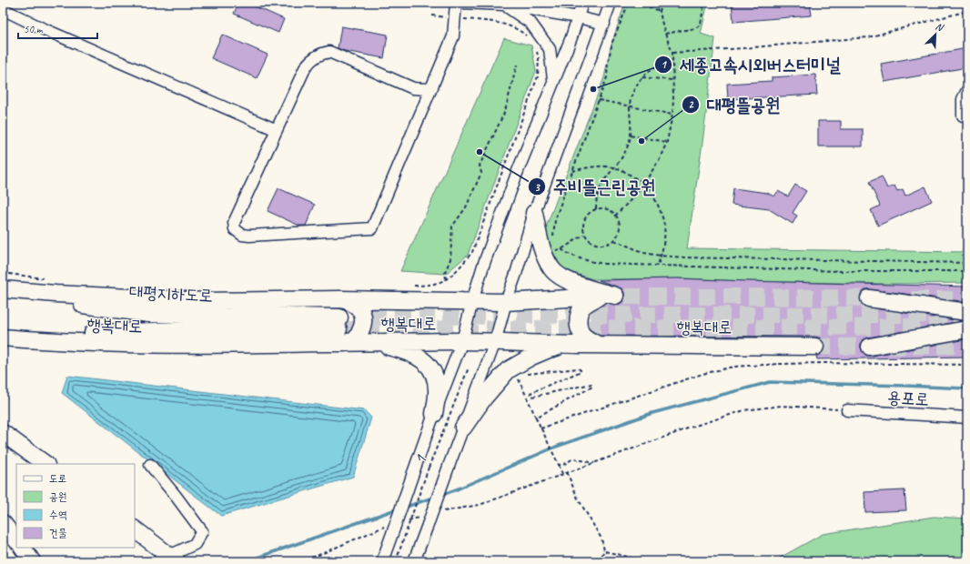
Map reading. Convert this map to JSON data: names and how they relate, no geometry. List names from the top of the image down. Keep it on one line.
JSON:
{"streets":{"highway":["대평지하도로","행복대로"],"street":["용포로"],"path":["1"]},"crossings":[["대평지하도로","행복대로"]],"places":["세종고속시외버스터미널","대평뜰공원","주비뜰근린공원"],"legend":["도로","공원","수역","건물"],"scale_bar":"50 m","north":"top right"}
